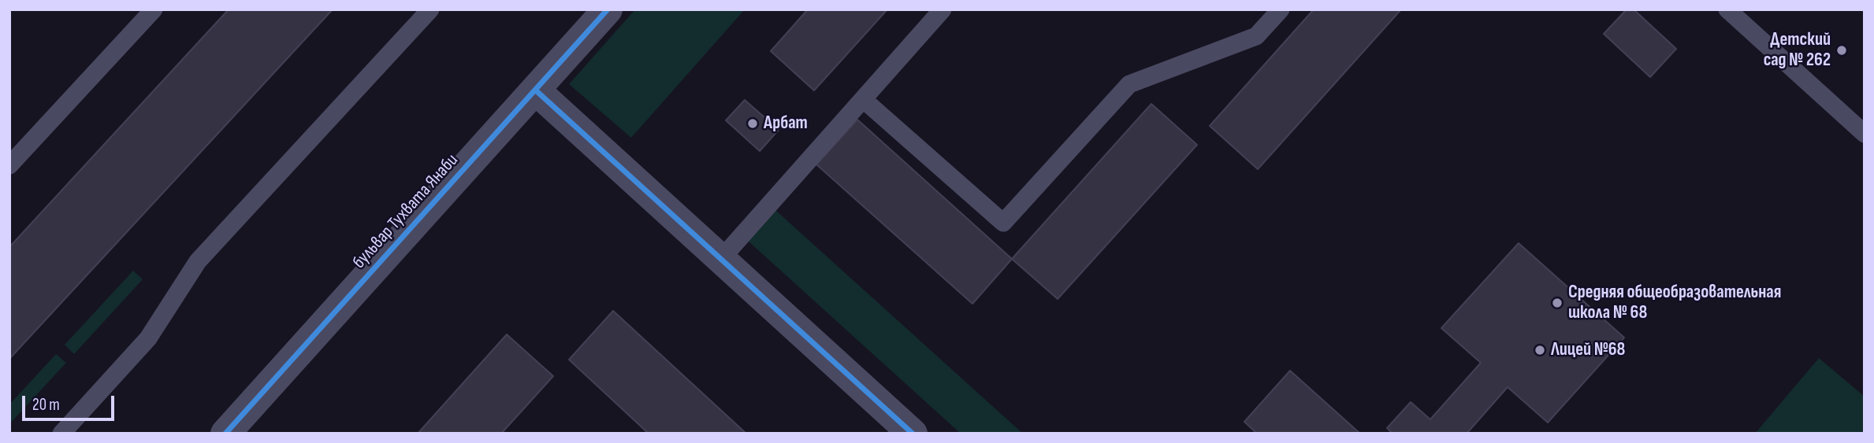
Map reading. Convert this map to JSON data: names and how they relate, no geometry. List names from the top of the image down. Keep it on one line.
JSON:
{"streets":{"street":["бульвар Тухвата Янаби"]},"places":["Детский сад № 262","Арбат","Средняя общеобразовательная школа № 68","Лицей №68"],"scale_bar":"20 m"}
